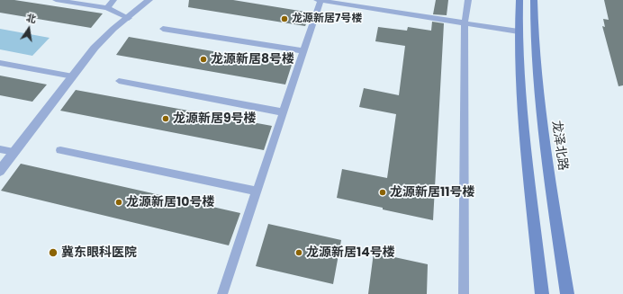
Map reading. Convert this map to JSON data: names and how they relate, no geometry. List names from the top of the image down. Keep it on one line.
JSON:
{"streets":{"main road":["龙泽北路"]},"places":["龙源新居7号楼","龙源新居8号楼","龙源新居9号楼","龙源新居11号楼","龙源新居10号楼","冀东眼科医院","龙源新居14号楼"],"north":"top"}
